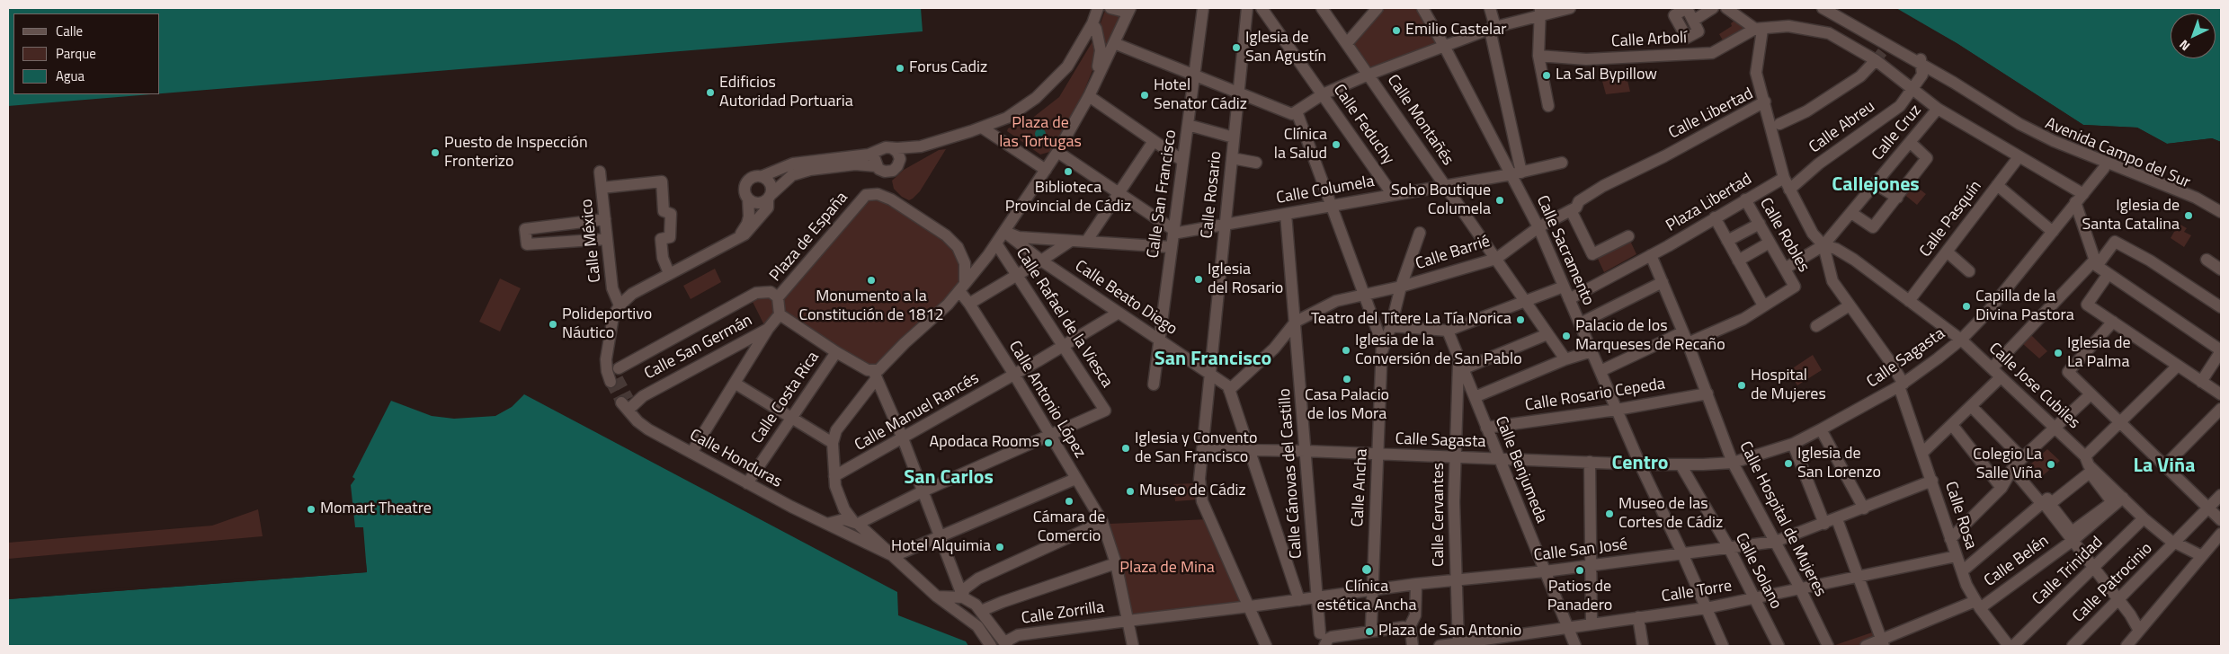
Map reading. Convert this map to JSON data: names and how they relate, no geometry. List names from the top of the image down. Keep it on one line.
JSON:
{"streets":{"street":["Calle Arbolí","Calle Libertad","Calle Montañés","Calle Feduchy","Calle Abreu","Calle Cruz","Avenida Campo del Sur","Calle Columela","Calle San Francisco","Calle Rosario","Plaza Libertad","Calle Pasquín","Calle Robles","Plaza de España","Calle México","Calle Sacramento","Calle Barrié","Calle Beato Diego","Calle Rafael de la Viesca","Calle San Germán","Calle Sagasta","Calle Jose Cubiles","Calle Rosario Cepeda","Calle Costa Rica","Calle Antonio López","Calle Manuel Rancés","Calle Honduras","Calle Benjumeda","Calle Cánovas del Castillo","Calle Ancha","Calle Cervantes","Calle Rosa","Calle Hospital de Mujeres","Calle San José","Calle Belén","Calle Solano","Calle Trinidad","Calle Patrocinio","Calle Torre","Calle Zorrilla"]},"crossings":[["Calle Libertad","Calle Abreu"],["Calle Libertad","Calle Cruz"],["Calle Libertad","Plaza Libertad"],["Calle Libertad","Calle Barrié"],["Calle Libertad","Calle Jose Cubiles"],["Calle Libertad","Calle Rosa"],["Calle Montañés","Calle Columela"],["Calle Montañés","Calle Barrié"],["Calle Feduchy","Calle Columela"],["Calle Abreu","Avenida Campo del Sur"],["Calle Cruz","Calle Robles"],["Calle Cruz","Calle Jose Cubiles"],["Calle Cruz","Calle Rosa"],["Avenida Campo del Sur","Calle Sagasta"],["Calle Columela","Calle San Francisco"],["Calle Columela","Calle Rosario"],["Calle Columela","Calle Sacramento"],["Calle Columela","Calle Cánovas del Castillo"],["Calle San Francisco","Calle Beato Diego"],["Calle Rosario","Calle Beato Diego"],["Calle Rosario","Calle Sagasta"],["Calle Rosario","Calle San José"],["Plaza Libertad","Calle Robles"],["Plaza Libertad","Calle Sacramento"],["Plaza Libertad","Calle Hospital de Mujeres"],["Calle Pasquín","Calle Jose Cubiles"],["Plaza de España","Calle San Germán"],["Plaza de España","Calle Antonio López"],["Calle Sacramento","Calle Barrié"],["Calle Sacramento","Calle Sagasta"],["Calle Sacramento","Calle Rosario Cepeda"],["Calle Sacramento","Calle San José"],["Calle Sacramento","Calle Torre"],["Calle Barrié","Calle Cánovas del Castillo"],["Calle Beato Diego","Calle Manuel Rancés"],["Calle Rafael de la Viesca","Calle Antonio López"],["Calle Rafael de la Viesca","Calle Manuel Rancés"],["Calle San Germán","Calle Honduras"],["Calle Sagasta","Calle Jose Cubiles"],["Calle Sagasta","Calle Benjumeda"],["Calle Sagasta","Calle Cánovas del Castillo"],["Calle Sagasta","Calle Ancha"],["Calle Sagasta","Calle Cervantes"],["Calle Sagasta","Calle Rosa"],["Calle Sagasta","Calle Hospital de Mujeres"],["Calle Sagasta","Calle Solano"],["Calle Jose Cubiles","Calle Rosa"],["Calle Jose Cubiles","Calle Belén"],["Calle Rosario Cepeda","Calle Benjumeda"],["Calle Rosario Cepeda","Calle Hospital de Mujeres"],["Calle Costa Rica","Calle Honduras"],["Calle Antonio López","Calle Manuel Rancés"],["Calle Benjumeda","Calle Cervantes"],["Calle Benjumeda","Calle San José"],["Calle Benjumeda","Calle Torre"],["Calle Cánovas del Castillo","Calle San José"],["Calle Ancha","Calle San José"],["Calle Cervantes","Calle San José"],["Calle Cervantes","Calle Torre"],["Calle Rosa","Calle San José"],["Calle Rosa","Calle Belén"],["Calle Rosa","Calle Torre"],["Calle Hospital de Mujeres","Calle San José"],["Calle Hospital de Mujeres","Calle Torre"],["Calle San José","Calle Solano"],["Calle Solano","Calle Torre"]],"districts":["Callejones","San Francisco","Centro","La Viña","San Carlos"],"parks":["Plaza de las Tortugas","Plaza de Mina"],"places":["Emilio Castelar","Iglesia de San Agustín","Forus Cadiz","La Sal Bypillow","Edificios Autoridad Portuaria","Hotel Senator Cádiz","Clínica la Salud","Puesto de Inspección Fronterizo","Biblioteca Provincial de Cádiz","Soho Boutique Columela","Iglesia de Santa Catalina","Iglesia del Rosario","Monumento a la Constitución de 1812","Capilla de la Divina Pastora","Teatro del Títere La Tía Norica","Polideportivo Náutico","Palacio de los Marqueses de Recaño","Iglesia de la Conversión de San Pablo","Iglesia de La Palma","Casa Palacio de los Mora","Hospital de Mujeres","Apodaca Rooms","Iglesia y Convento de San Francisco","Iglesia de San Lorenzo","Colegio La Salle Viña","Museo de Cádiz","Cámara de Comercio","Momart Theatre","Museo de las Cortes de Cádiz","Hotel Alquimia","Clínica estética Ancha","Patios de Panadero","Plaza de San Antonio"],"legend":["Calle","Parque","Agua"],"north":"bottom left"}
